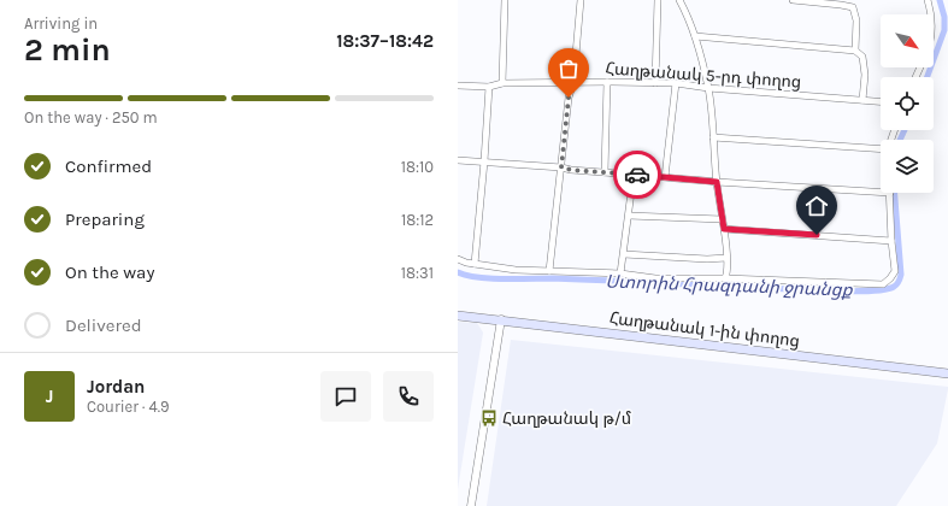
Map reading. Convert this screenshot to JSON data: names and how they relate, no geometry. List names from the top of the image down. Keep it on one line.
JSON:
{"streets":{"main road":["Հաղթանակ 1-ին փողոց"],"street":["Հաղթանակ 5-րդ փողոց"]},"water":["Ստորին Հրազդանի ջրանցք"],"places":{"bus stop":["Հաղթանակ թ/մ"]},"north":"bottom right","page":{"heading":["2 min","Arriving in","18:37–18:42"],"panel":["Jordan","Courier · 4.9"],"bar":"On the way · 250 m","list":[["Confirmed","18:10"],["Preparing","18:12"],["On the way","18:31"],"Delivered"],"round":"J"}}
